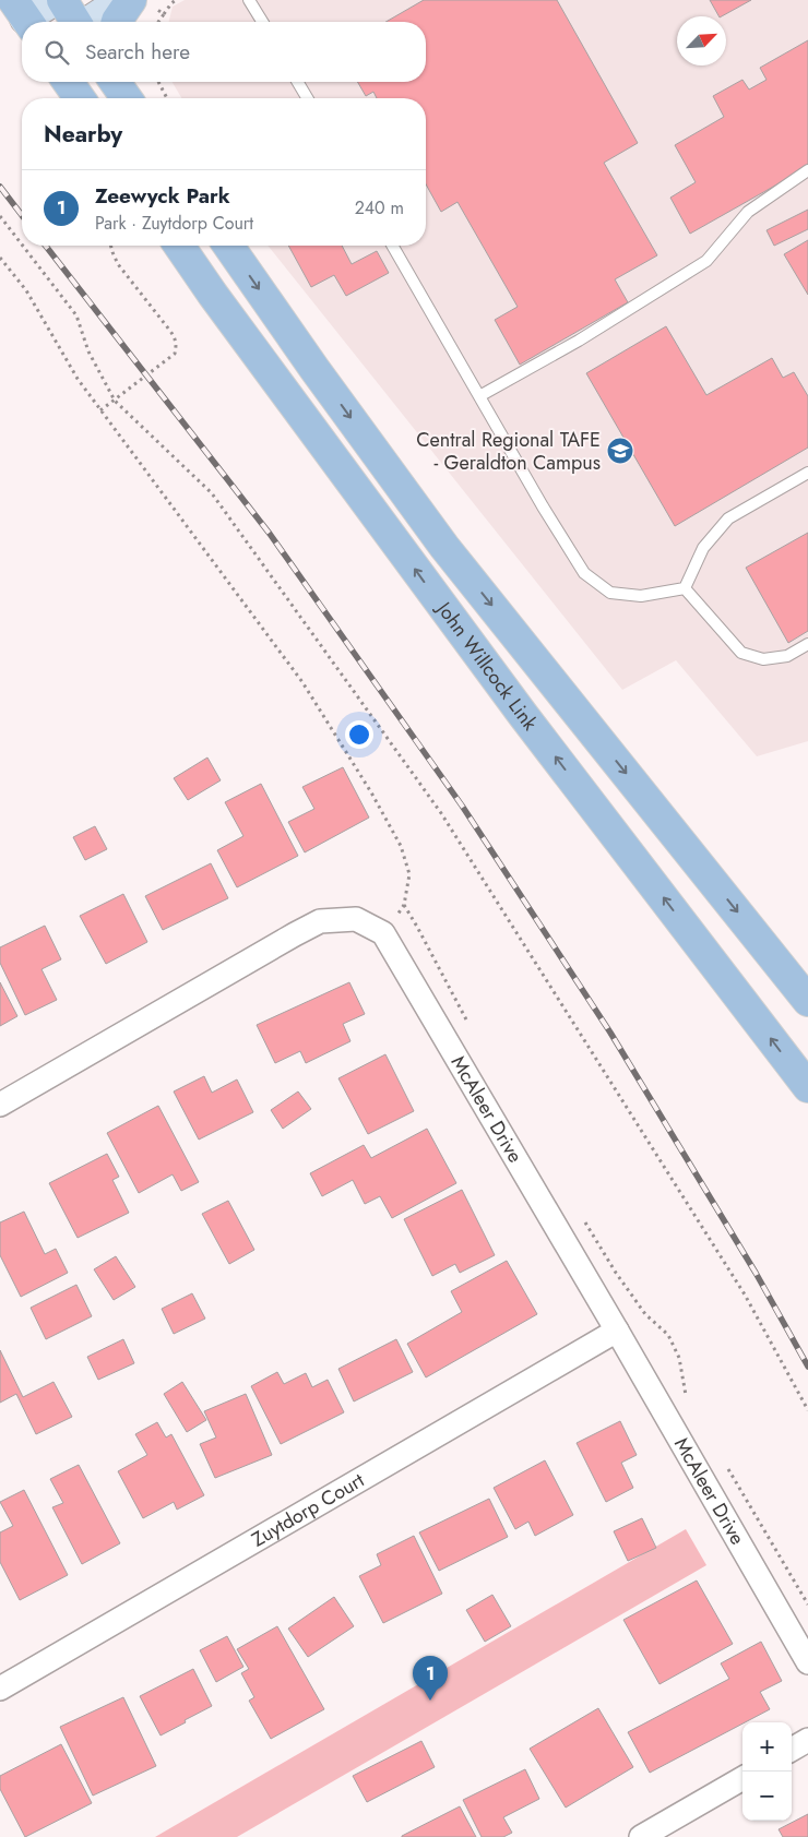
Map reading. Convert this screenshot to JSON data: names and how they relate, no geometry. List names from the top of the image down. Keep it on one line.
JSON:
{"streets":{"main road":["John Willcock Link"],"street":["McAleer Drive","Zuytdorp Court"]},"crossings":[["McAleer Drive","Zuytdorp Court"]],"places":{"school or university":["Central Regional TAFE - Geraldton Campus"]},"north":"top right","page":{"search":"Search here","heading":"Nearby","list":[{"mark":"1","name":"Zeewyck Park","note":"Park · Zuytdorp Court","value":"240 m"}],"pins":"1","map_buttons":["+","−"]}}
